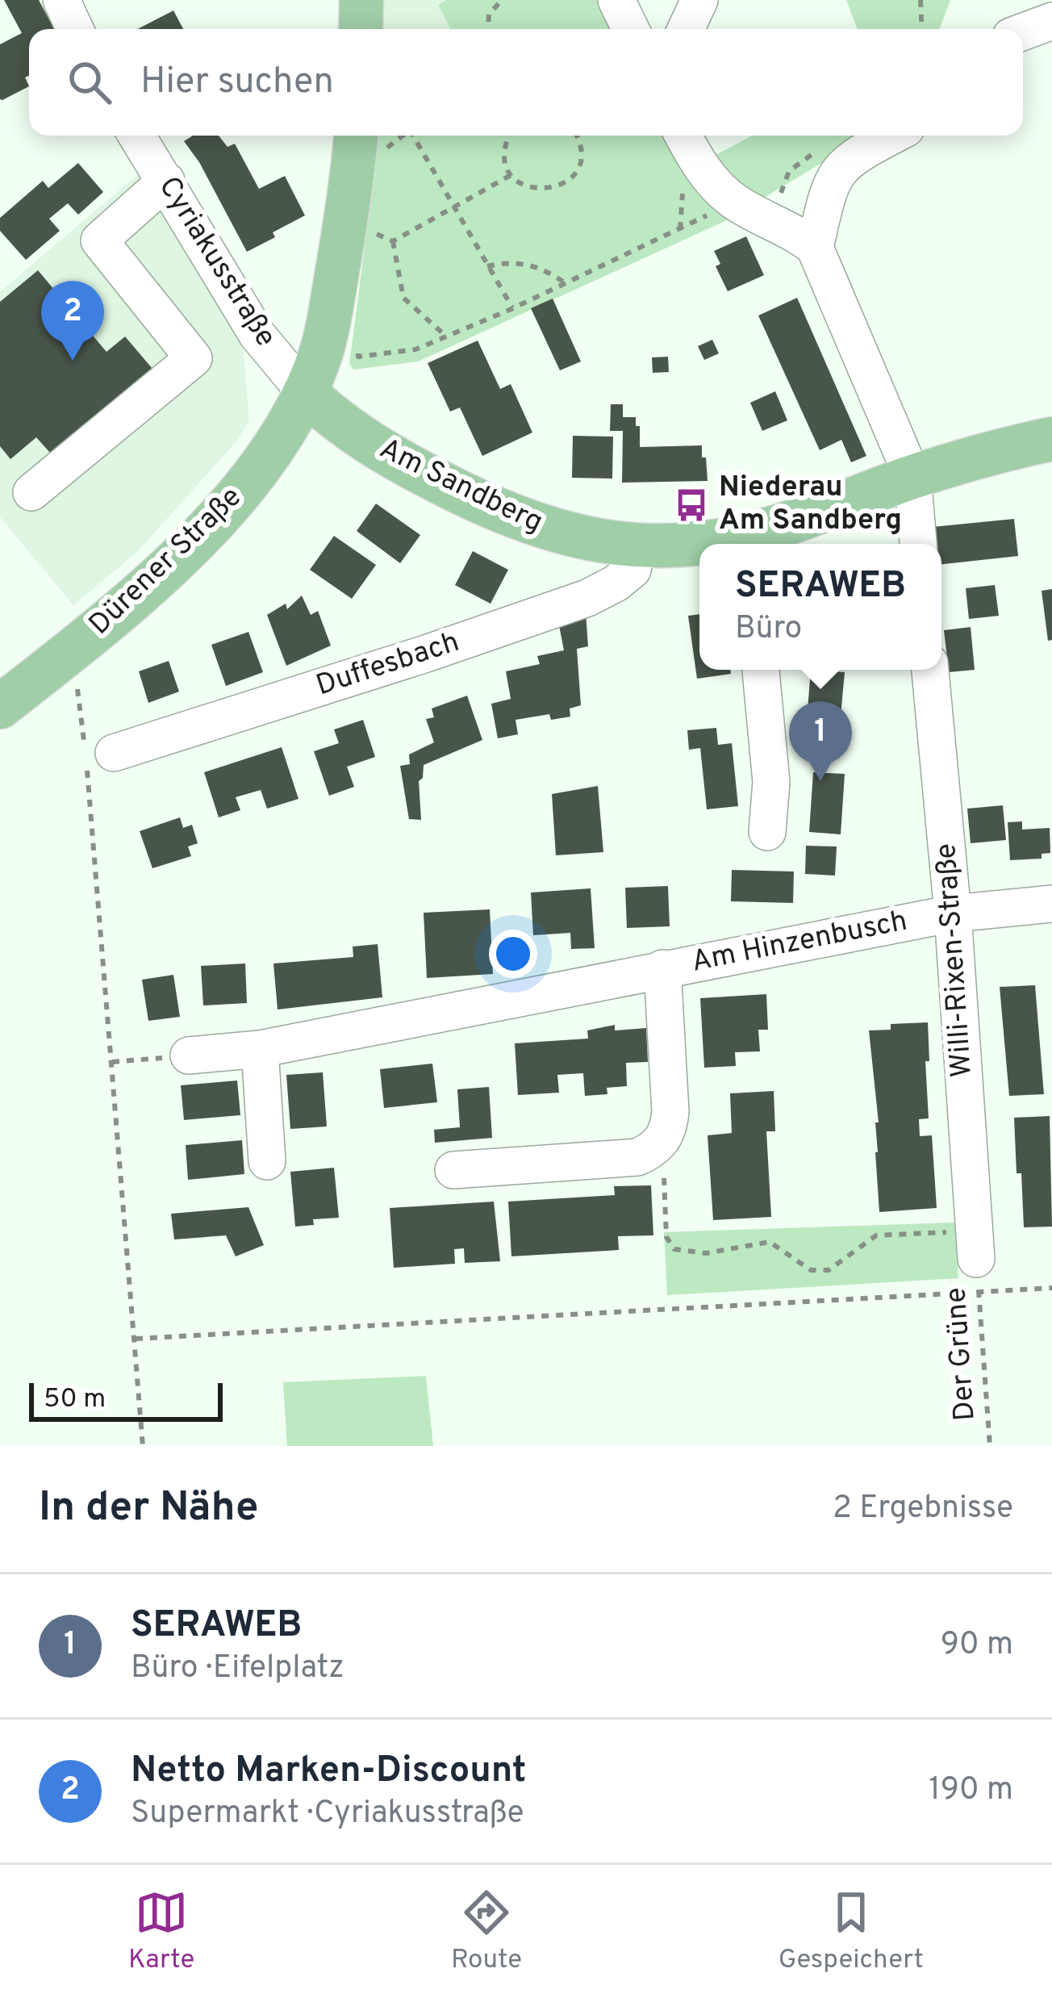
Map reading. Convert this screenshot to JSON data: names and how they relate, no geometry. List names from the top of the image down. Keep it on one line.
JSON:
{"streets":{"main road":["Am Sandberg","Dürener Straße"],"street":["Cyriakusstraße","Duffesbach","Am Hinzenbusch","Willi-Rixen-Straße"],"path":["Der Grüne"]},"crossings":[["Cyriakusstraße","Am Sandberg"],["Cyriakusstraße","Dürener Straße"],["Am Sandberg","Dürener Straße"],["Am Sandberg","Duffesbach"],["Am Hinzenbusch","Willi-Rixen-Straße"],["Willi-Rixen-Straße","Der Grüne"]],"places":{"bus stop":["Niederau Am Sandberg"]},"scale_bar":"50 m","page":{"search":"Hier suchen","pins":["2","1"],"popup":["SERAWEB","Büro"],"scale":"50 m","heading":["In der Nähe","2 Ergebnisse"],"list":[{"mark":"1","name":"SERAWEB","note":"Büro · Eifelplatz","value":"90 m"},{"mark":"2","name":"Netto Marken-Discount","note":"Supermarkt · Cyriakusstraße","value":"190 m"}],"nav":["Karte","Route","Gespeichert"]}}
